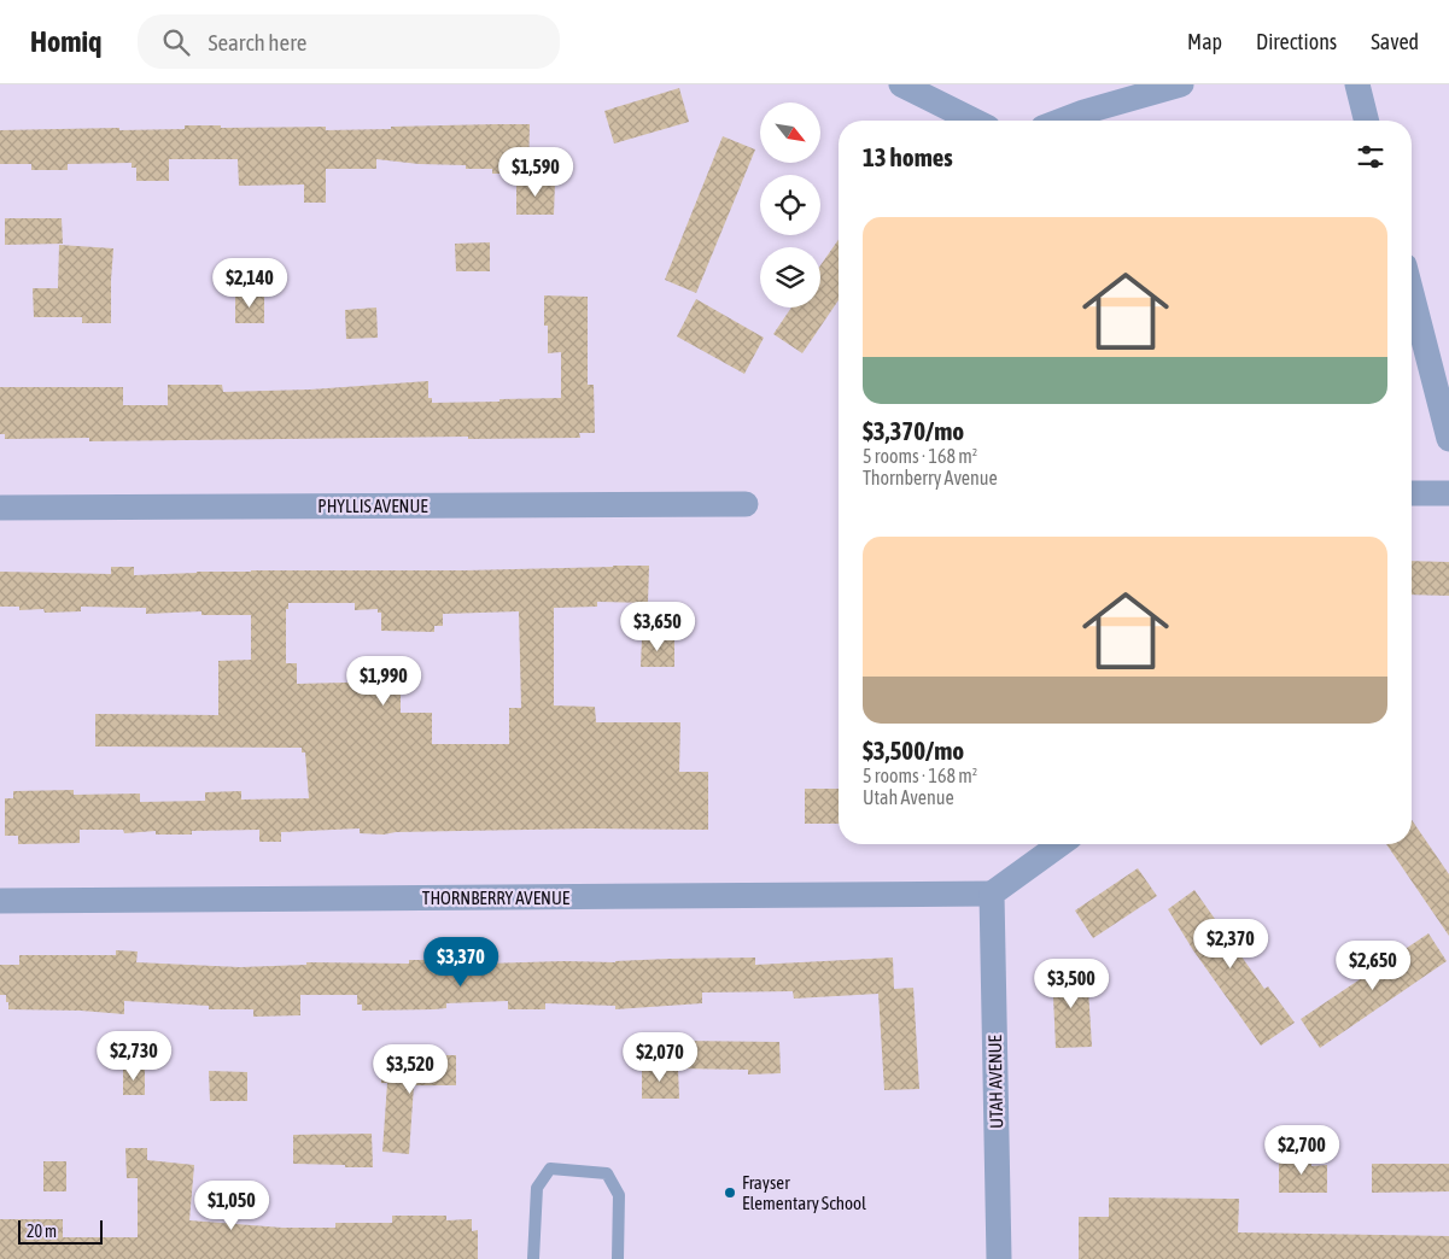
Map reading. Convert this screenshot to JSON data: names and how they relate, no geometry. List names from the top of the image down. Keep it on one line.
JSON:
{"streets":{"street":["PHYLLIS AVENUE","THORNBERRY AVENUE","UTAH AVENUE"]},"crossings":[["THORNBERRY AVENUE","UTAH AVENUE"]],"places":["Frayser Elementary School"],"scale_bar":"20 m","north":"bottom right","page":{"header":"Homiq","search":"Search here","nav":["Map","Directions","Saved"],"heading":"13 homes","price":["$1,590","$2,140","$3,650","$1,990","$2,370","$3,370","$2,650","$3,500","$2,730","$2,070","$3,520","$2,700","$1,050"],"list":[{"name":"$3,370/mo","note":"5 rooms · 168 m² · Thornberry Avenue"},{"name":"$3,500/mo","note":"5 rooms · 168 m² · Utah Avenue"}],"scale":"20 m"}}
